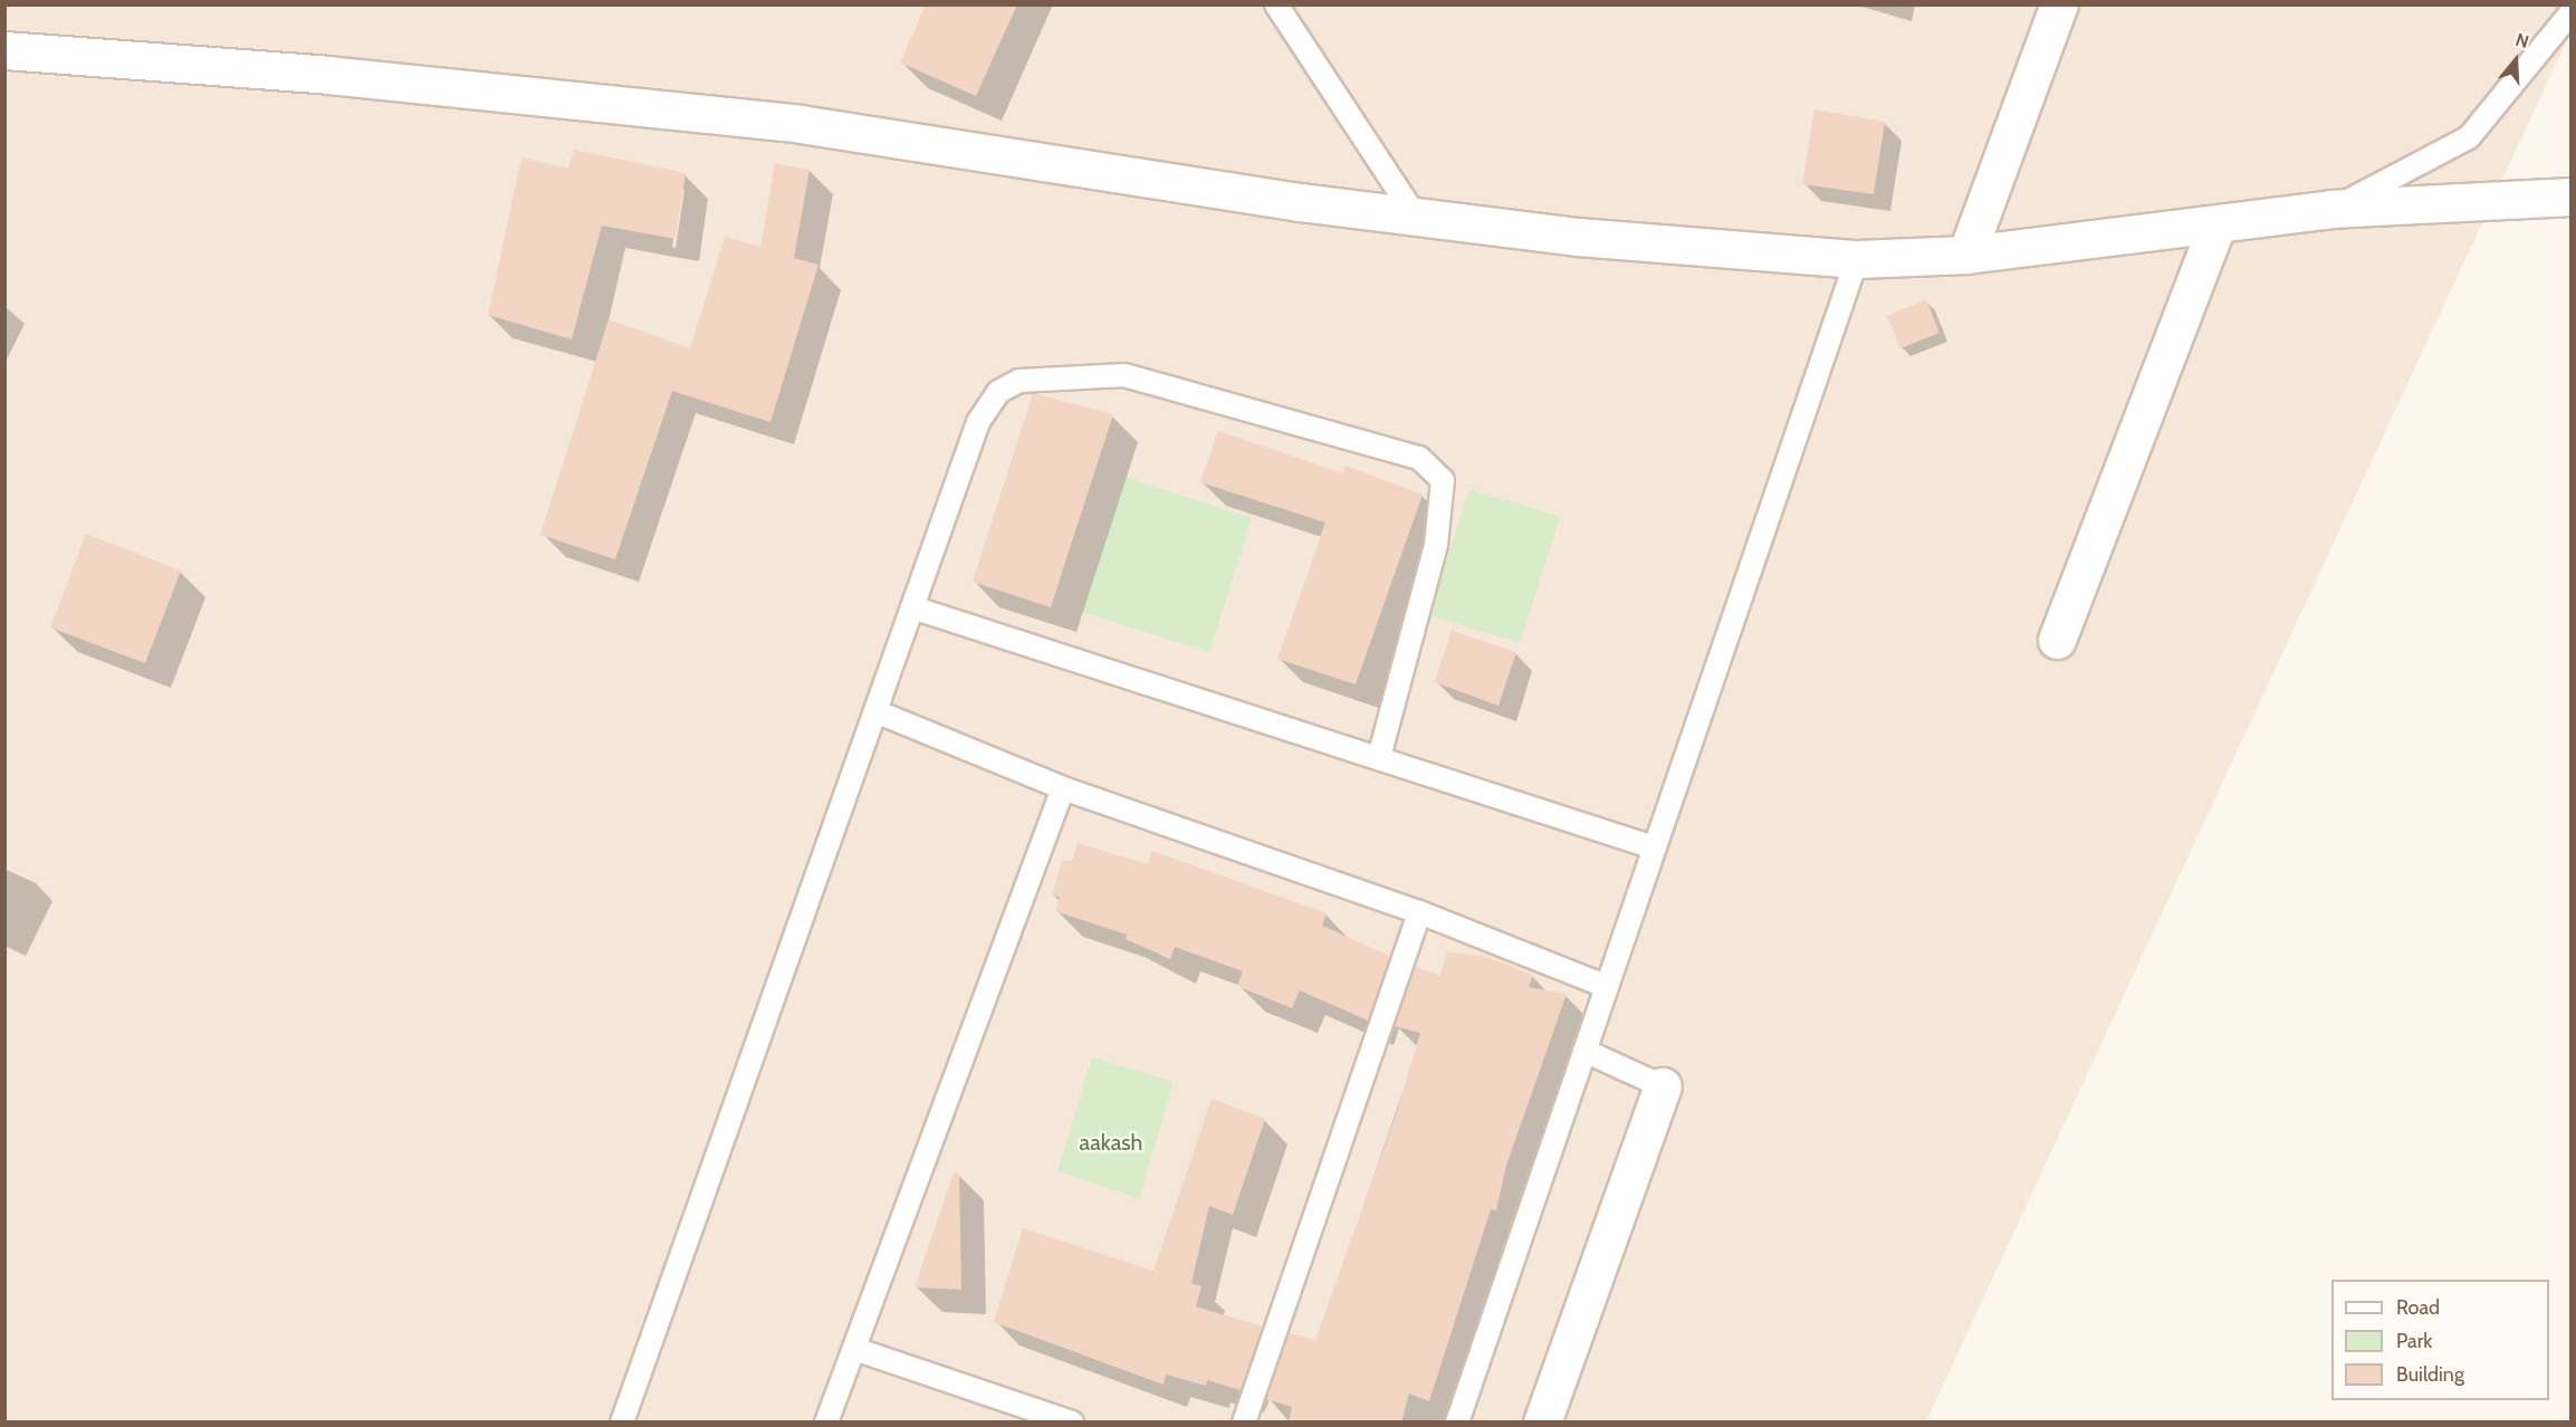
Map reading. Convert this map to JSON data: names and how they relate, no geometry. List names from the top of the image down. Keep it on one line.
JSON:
{"parks":["aakash"],"legend":["Road","Park","Building"],"north":"top"}
